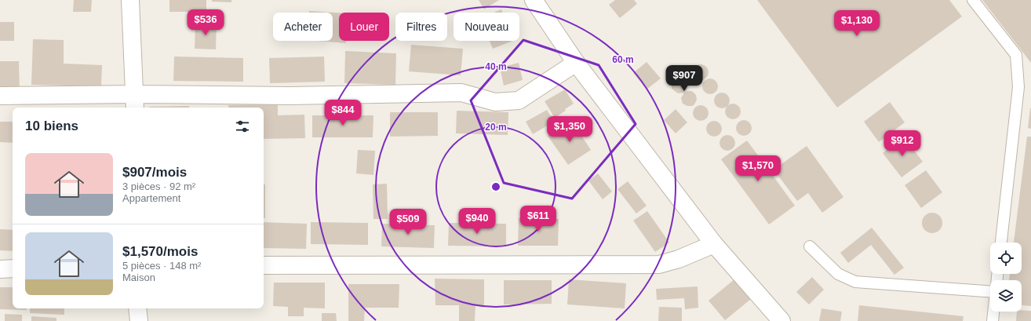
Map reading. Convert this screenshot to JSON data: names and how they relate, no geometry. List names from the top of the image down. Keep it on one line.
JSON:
{"page":{"price":["$536","$1,130","$907","$844","$1,350","$912","$1,570","$611","$940","$509"],"chip":["Acheter","Louer","Filtres","Nouveau"],"heading":"10 biens","list":[{"name":"$907/mois","note":"3 pièces · 92 m² · Appartement"},{"name":"$1,570/mois","note":"5 pièces · 148 m² · Maison"}]},"rings":["60 m","40 m","20 m"]}
